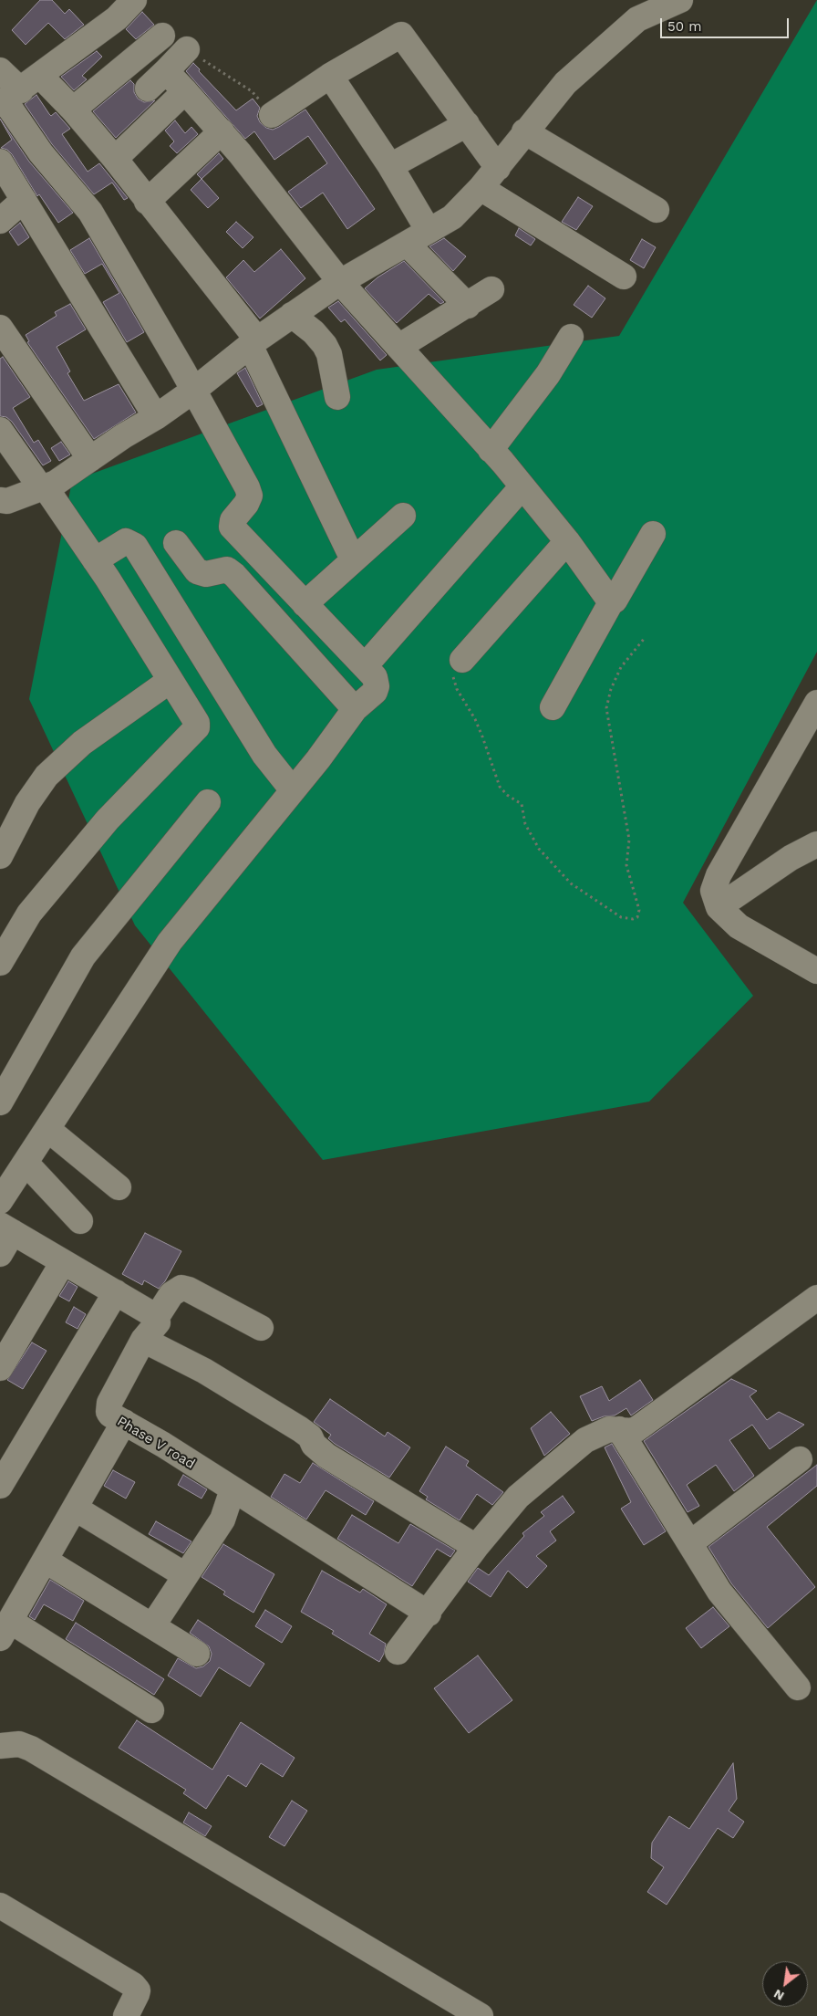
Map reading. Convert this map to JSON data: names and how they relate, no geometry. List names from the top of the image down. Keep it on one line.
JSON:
{"streets":{"street":["Phase V road"]},"scale_bar":"50 m","north":"bottom left"}
